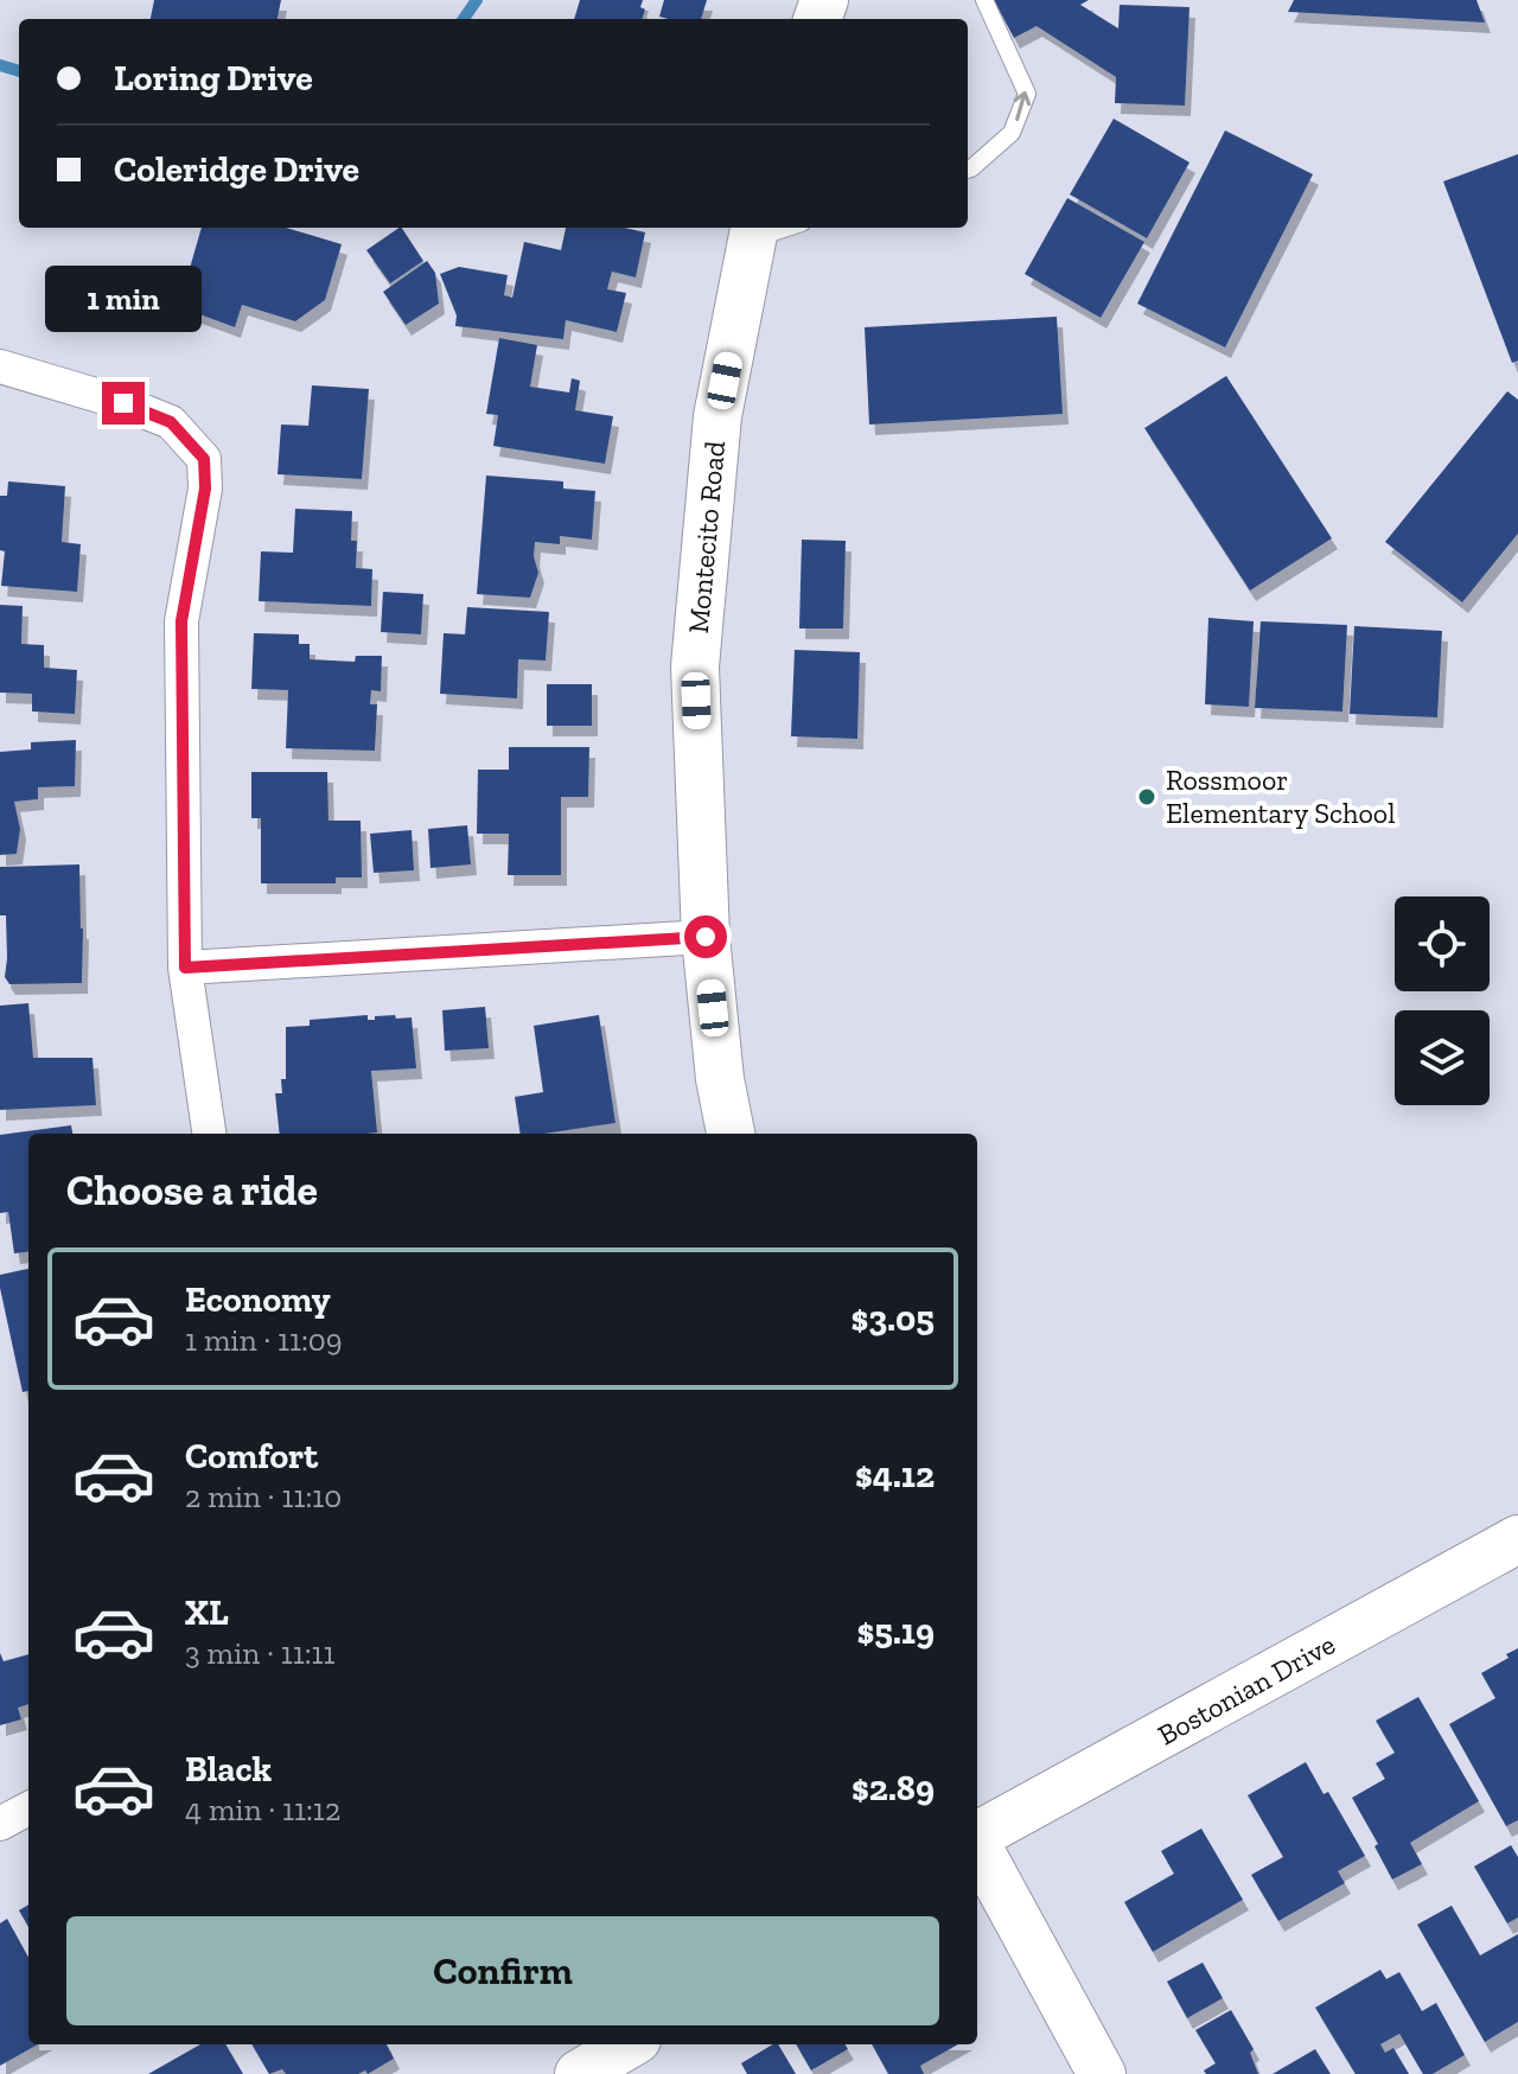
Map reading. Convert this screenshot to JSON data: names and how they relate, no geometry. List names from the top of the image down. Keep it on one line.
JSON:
{"streets":{"street":["Montecito Road","Bostonian Drive"]},"places":["Rossmoor Elementary School"],"page":{"banner":["Loring Drive","Coleridge Drive"],"bubble":"1 min","heading":"Choose a ride","list":[{"name":"Economy","note":"1 min · 11:09","value":"$3.05"},{"name":"Comfort","note":"2 min · 11:10","value":"$4.12"},{"name":"XL","note":"3 min · 11:11","value":"$5.19"},{"name":"Black","note":"4 min · 11:12","value":"$2.89"}],"buttons":"Confirm"}}
